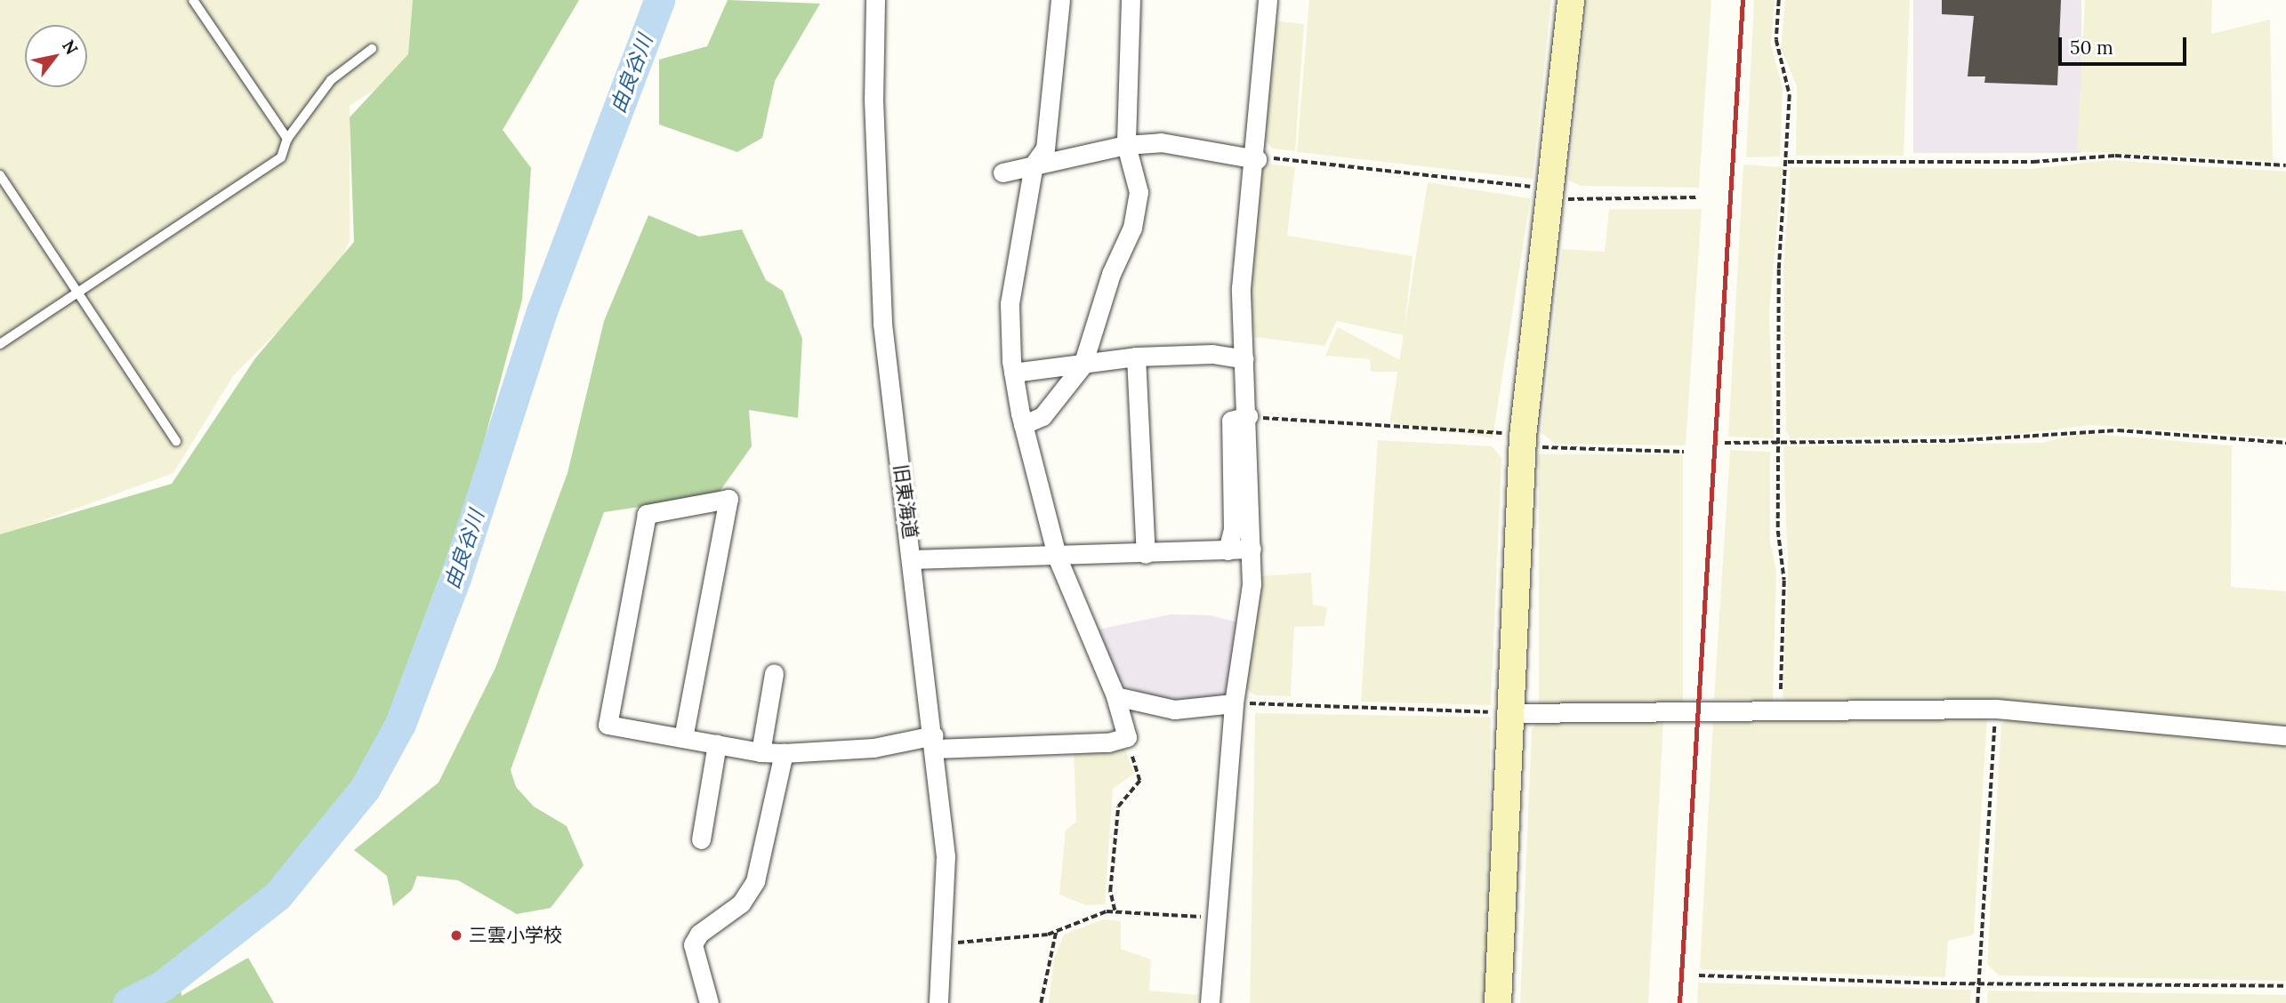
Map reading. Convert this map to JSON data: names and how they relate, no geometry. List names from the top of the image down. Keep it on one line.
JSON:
{"streets":{"street":["旧東海道"]},"water":["由良谷川"],"places":["三雲小学校"],"scale_bar":"50 m","north":"top right"}
